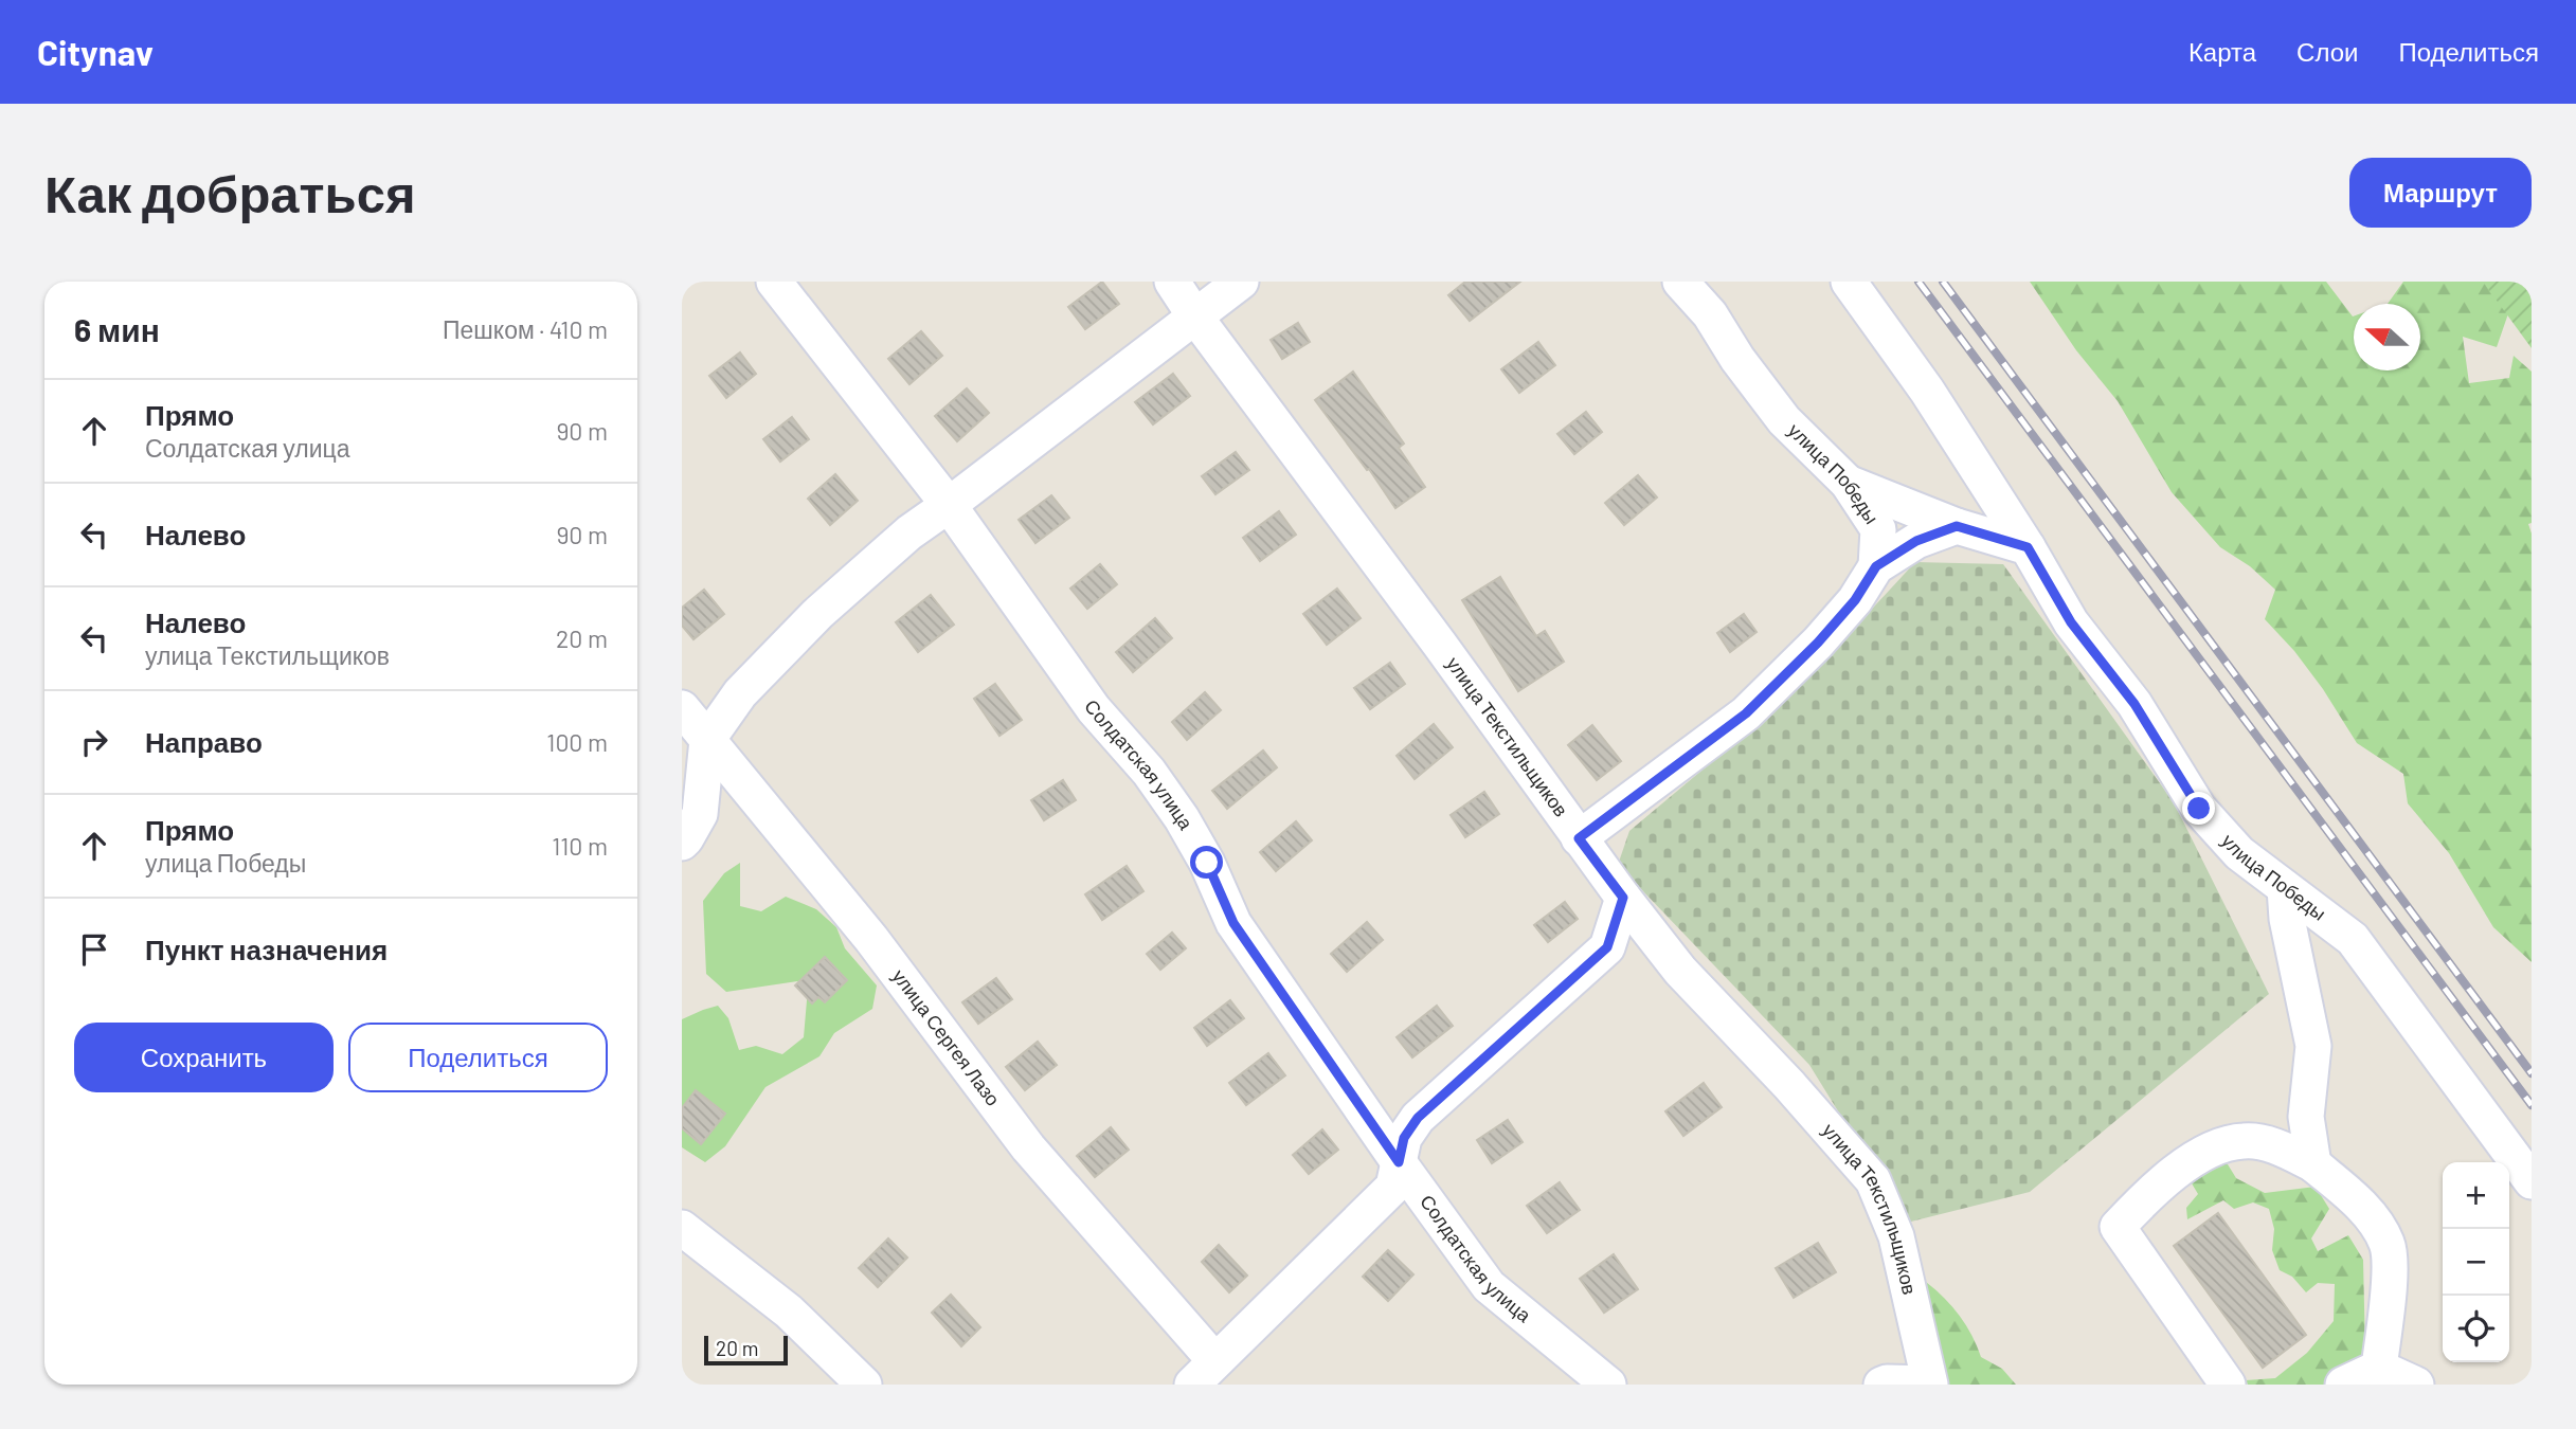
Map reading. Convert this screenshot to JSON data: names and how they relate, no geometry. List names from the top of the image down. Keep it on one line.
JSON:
{"streets":{"street":["улица Победы","улица Текстильщиков","Солдатская улица","улица Сергея Лазо"]},"scale_bar":"20 m","north":"left","page":{"header":"Citynav","nav":["Карта","Слои","Поделиться"],"buttons":["Маршрут",["Сохранить","Поделиться"]],"title":"Как добраться","heading":["6 мин","Пешком · 410 m"],"list":[["Прямо","Солдатская улица","90 m"],["Налево","90 m"],["Налево","улица Текстильщиков","20 m"],["Направо","100 m"],["Прямо","улица Победы","110 m"],"Пункт назначения"],"map_buttons":["+","−"],"scale":"20 m"}}
